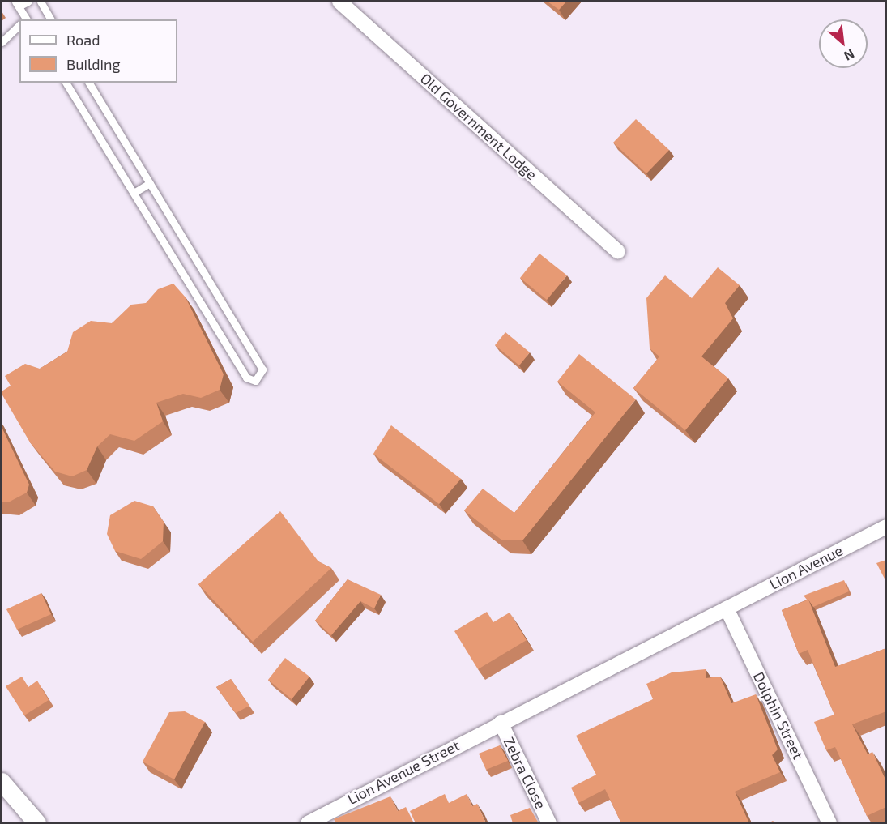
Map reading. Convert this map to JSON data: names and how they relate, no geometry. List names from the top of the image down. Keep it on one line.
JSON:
{"streets":{"street":["Old Government Lodge","Lion Avenue","Dolphin Street","Lion Avenue Street","Zebra Close"]},"crossings":[["Lion Avenue","Dolphin Street"],["Lion Avenue","Lion Avenue Street"],["Lion Avenue","Zebra Close"],["Lion Avenue Street","Zebra Close"]],"legend":["Road","Building"],"north":"bottom right"}
